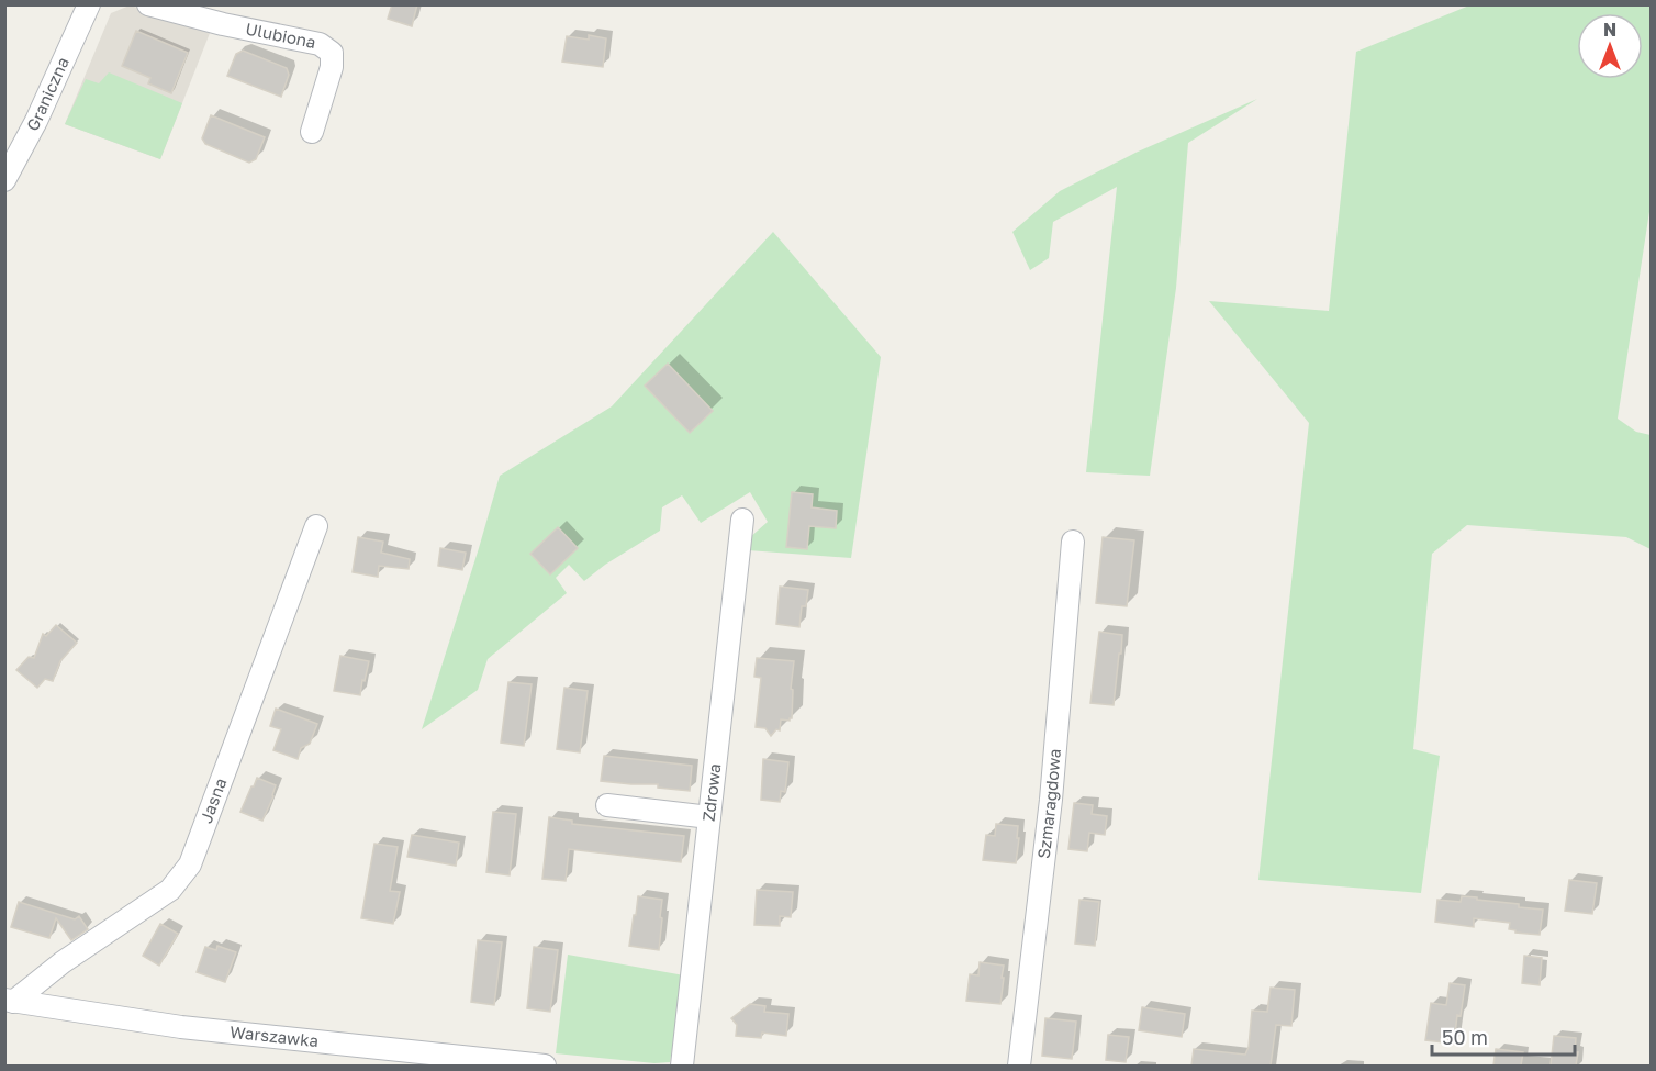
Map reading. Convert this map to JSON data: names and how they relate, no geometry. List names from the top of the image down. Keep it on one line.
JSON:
{"streets":{"street":["Ulubiona","Graniczna","Zdrowa","Jasna","Szmaragdowa","Warszawka"]},"crossings":[["Jasna","Warszawka"]],"scale_bar":"50 m","north":"top"}
